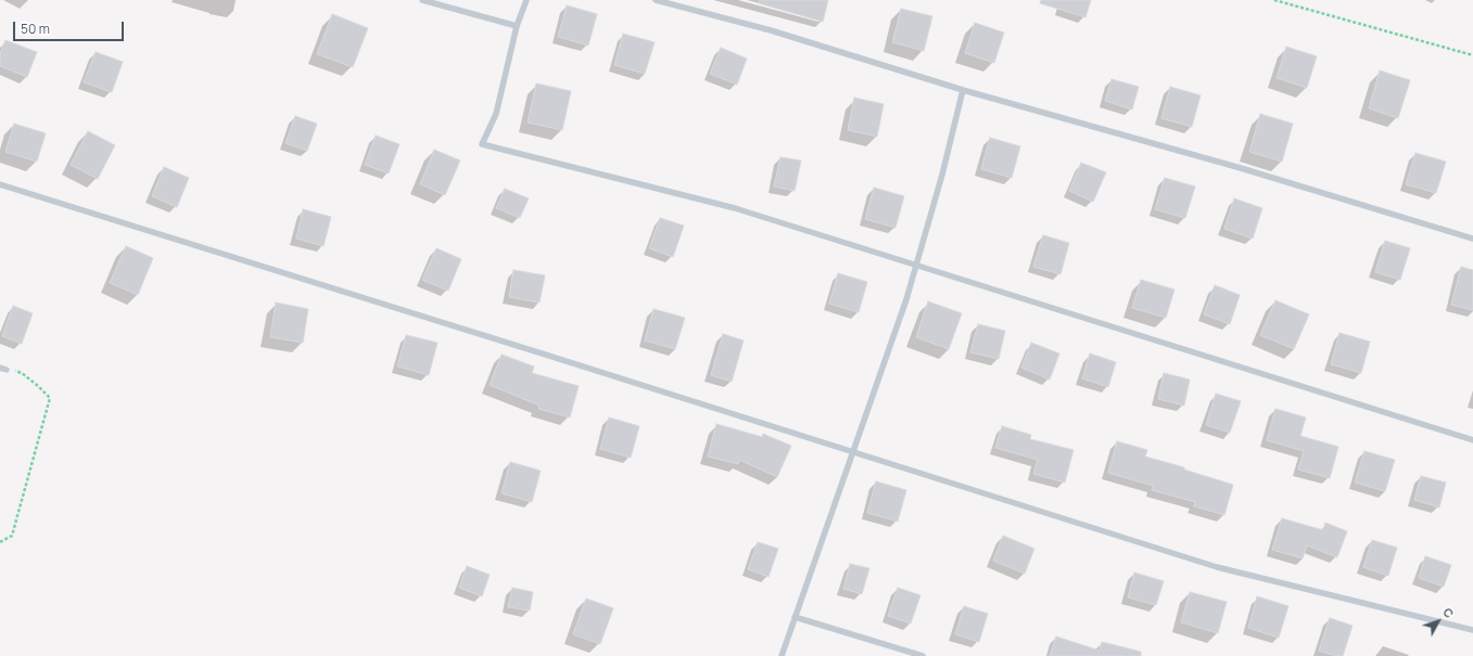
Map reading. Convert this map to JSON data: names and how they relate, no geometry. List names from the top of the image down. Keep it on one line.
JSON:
{"scale_bar":"50 m","north":"top right"}
